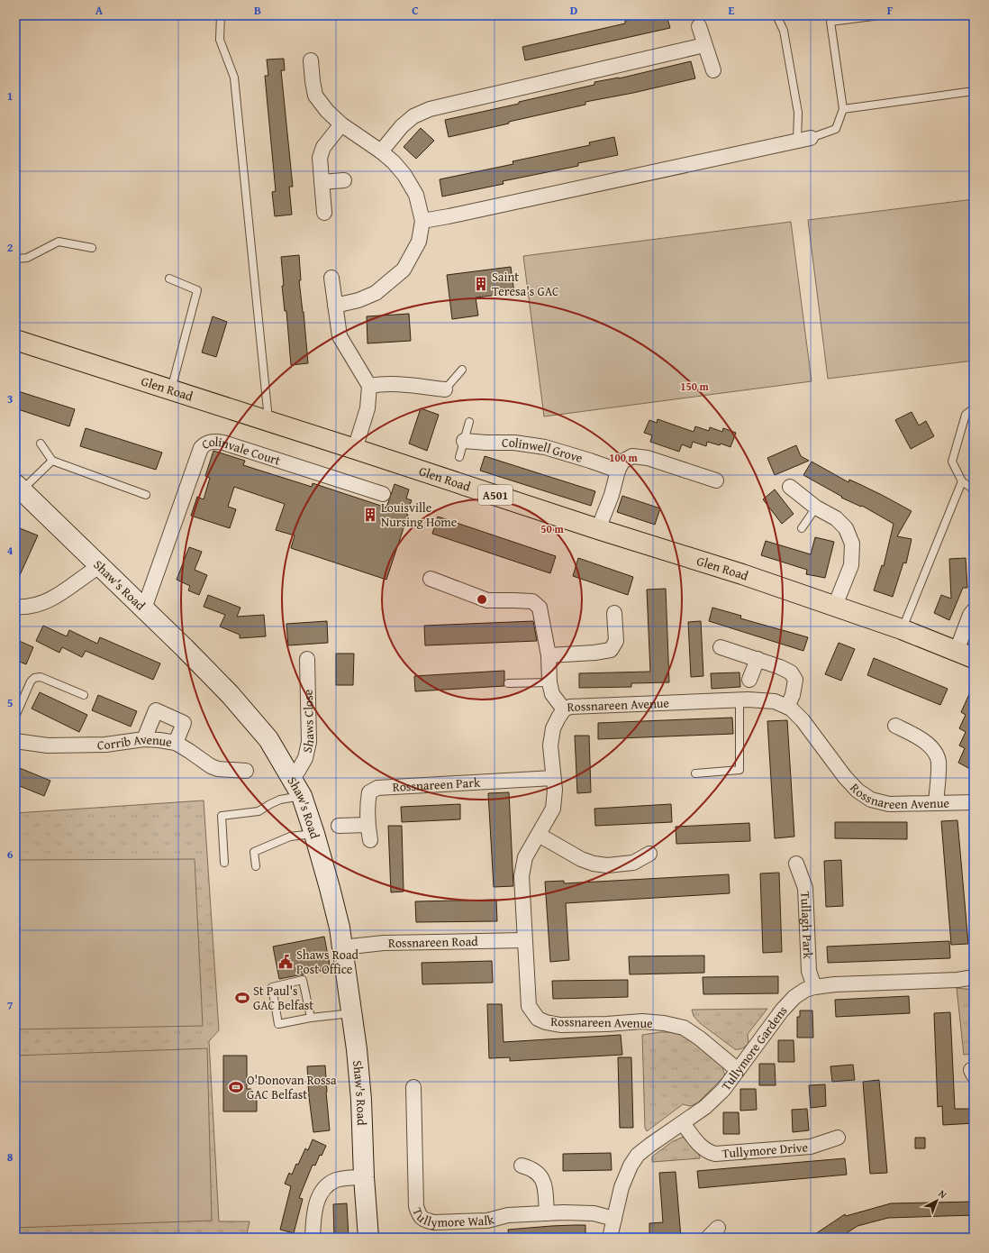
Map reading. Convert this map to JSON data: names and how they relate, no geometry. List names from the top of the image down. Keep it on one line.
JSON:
{"streets":{"main road":["Glen Road","A501"],"street":["Colinwell Grove","Colinvale Court","Shaw's Road","Rossnareen Avenue","Shaws Close","Corrib Avenue","Rossnareen Park","Tullagh Park","Rossnareen Road","Tullymore Gardens","Tullymore Drive","Tullymore Walk"]},"crossings":[["Colinvale Court","Shaw's Road"],["Shaw's Road","Shaws Close"],["Shaw's Road","Rossnareen Road"],["Rossnareen Avenue","Rossnareen Park"],["Rossnareen Avenue","Rossnareen Road"],["Rossnareen Avenue","Tullymore Gardens"],["Tullagh Park","Tullymore Gardens"],["Tullymore Gardens","Tullymore Drive"],["Tullymore Gardens","Tullymore Walk"]],"places":{"building":["Saint Teresa's GAC","Louisville Nursing Home"],"public building":["Shaws Road Post Office"],"sports":["St Paul's GAC Belfast","O'Donovan Rossa GAC Belfast"]},"north":"top right","grid":{"columns":["A","B","C","D","E","F"],"rows":["1","2","3","4","5","6","7","8"]},"rings":["150 m","100 m","50 m"]}
